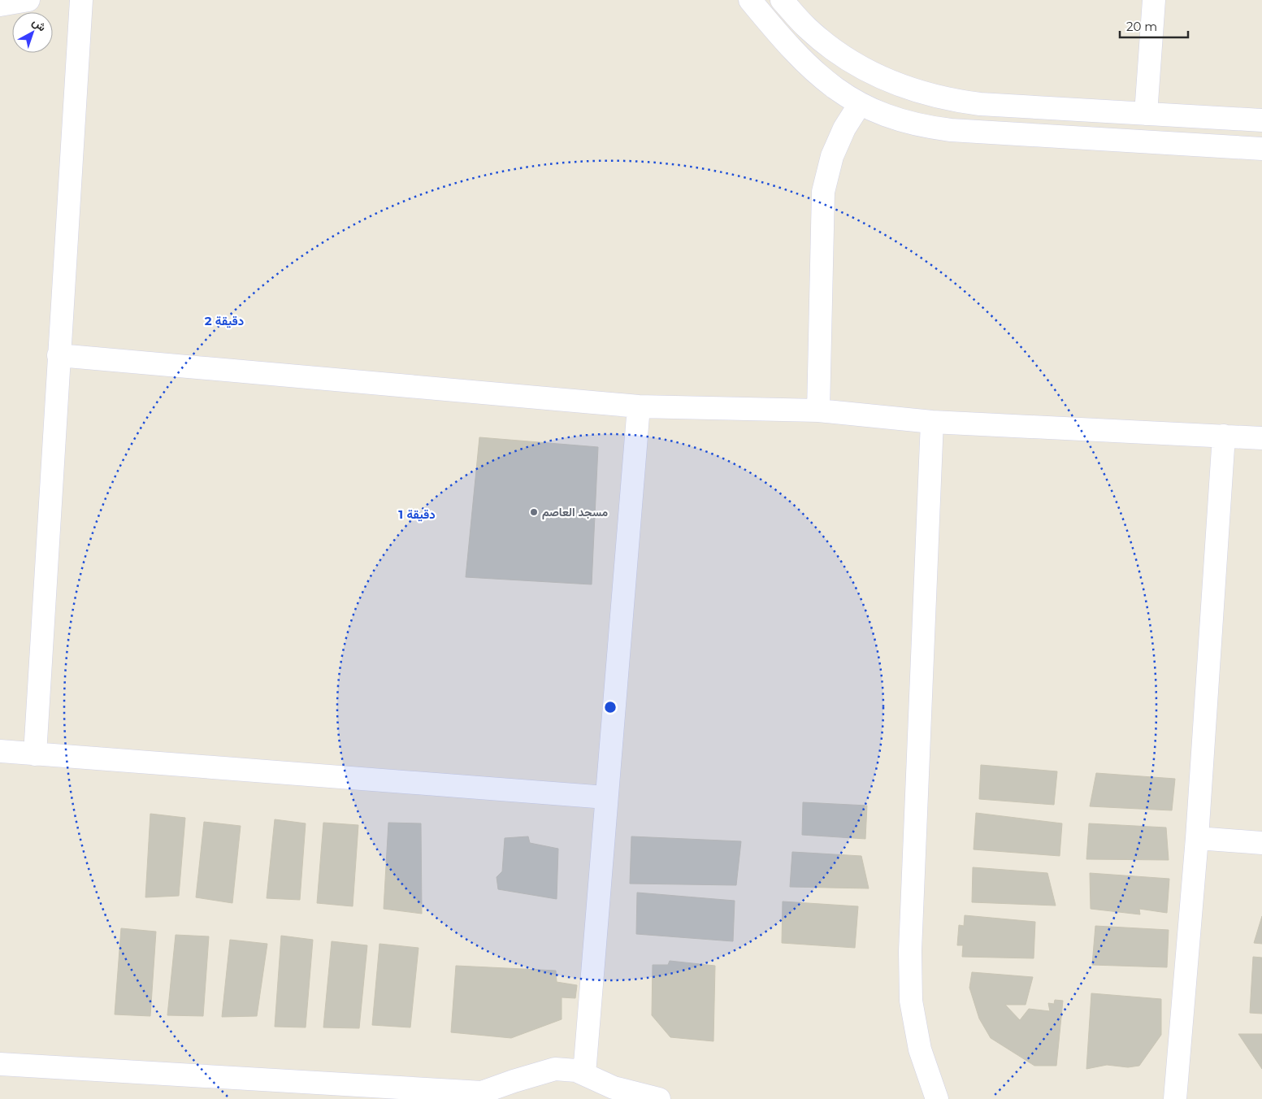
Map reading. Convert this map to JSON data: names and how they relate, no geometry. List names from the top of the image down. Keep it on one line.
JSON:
{"places":["مسجد العاصم"],"scale_bar":"20 m","north":"top right","rings":["2 دقيقة","1 دقيقة"]}
